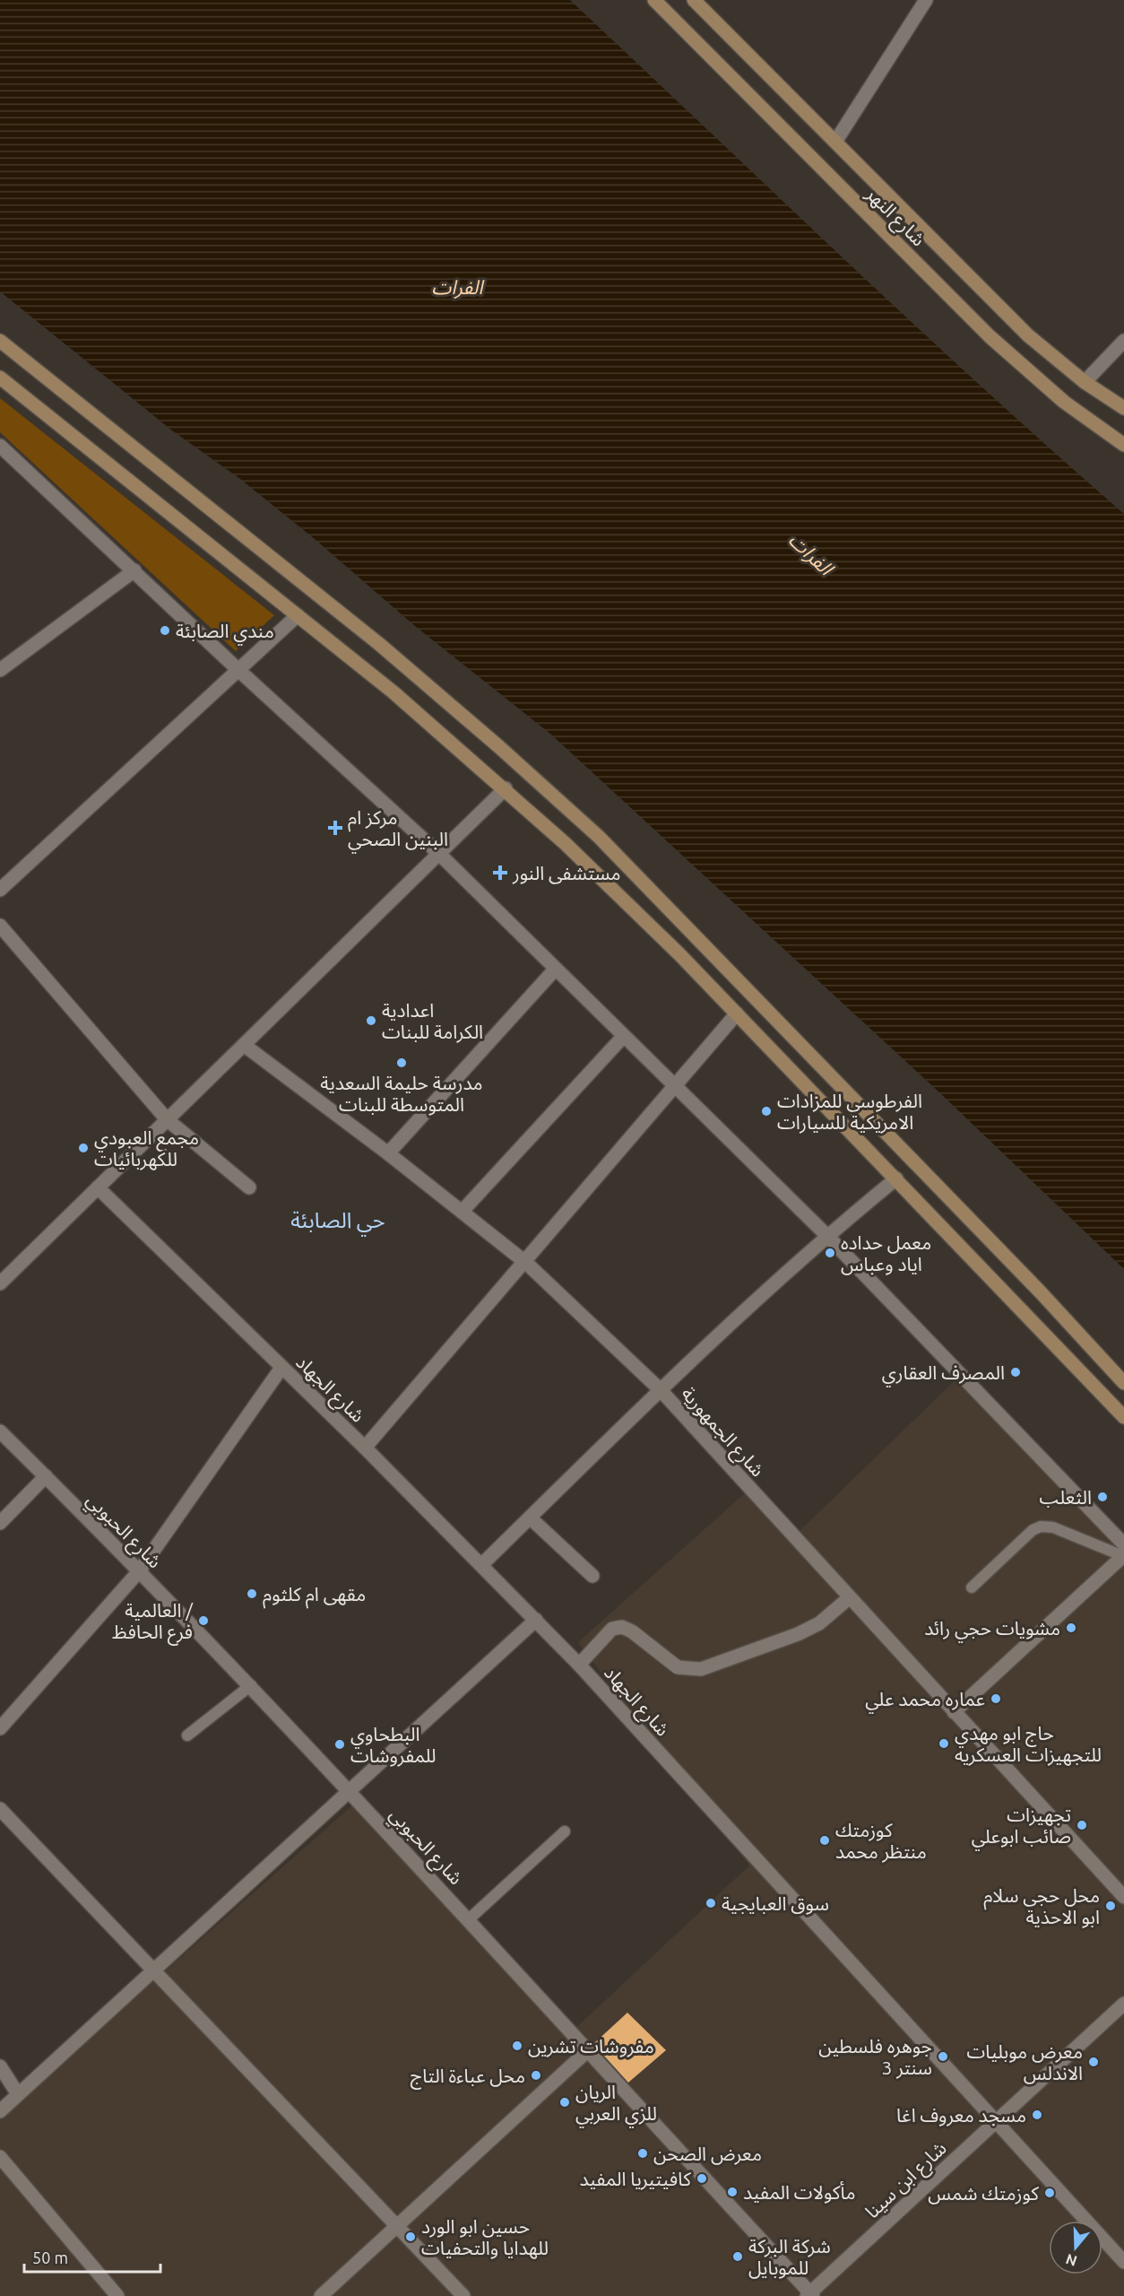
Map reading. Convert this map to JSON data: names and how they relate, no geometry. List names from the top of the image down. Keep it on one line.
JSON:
{"streets":{"main road":["شارع النهر"],"street":["شارع الجهاد","شارع الجمهورية","شارع الحبوبي","شارع ابن سينا"]},"crossings":[["شارع الجهاد","شارع ابن سينا"],["شارع الحبوبي","شارع ابن سينا"]],"districts":["حي الصابئة"],"water":["الفرات"],"places":{"other":["مندي الصابئة","اعدادية الكرامة للبنات","مدرسة حليمة السعدية المتوسطة للبنات","الفرطوسي للمزادات الامريكية للسيارات","مجمع العبودي للكهربائيات","معمل حداده اياد وعباس","المصرف العقاري","الثعلب","مقهى ام كلثوم","العالمية / فرع الحافظ","مشويات حجي رائد","عماره محمد علي","حاج ابو مهدي للتجهيزات العسكريه","البطحاوي للمفروشات","تجهيزات صائب ابوعلي","كوزمتك منتظر محمد","سوق العبايجية","محل حجي سلام ابو الاحذية","مفروشات تشرين","جوهره فلسطين سنتر 3","معرض موبليات الاندلس","محل عباءة التاج","الريان للزي العربي","مسجد معروف اغا","معرض الصحن","كافيتيريا المفيد","مأكوﻻت المفيد","كوزمتك شمس","حسين ابو الورد للهدايا والتحفيات","شركة البركة للموبايل"],"health":["مركز ام البنين الصحي","مستشفى النور"]},"scale_bar":"50 m","north":"bottom"}
